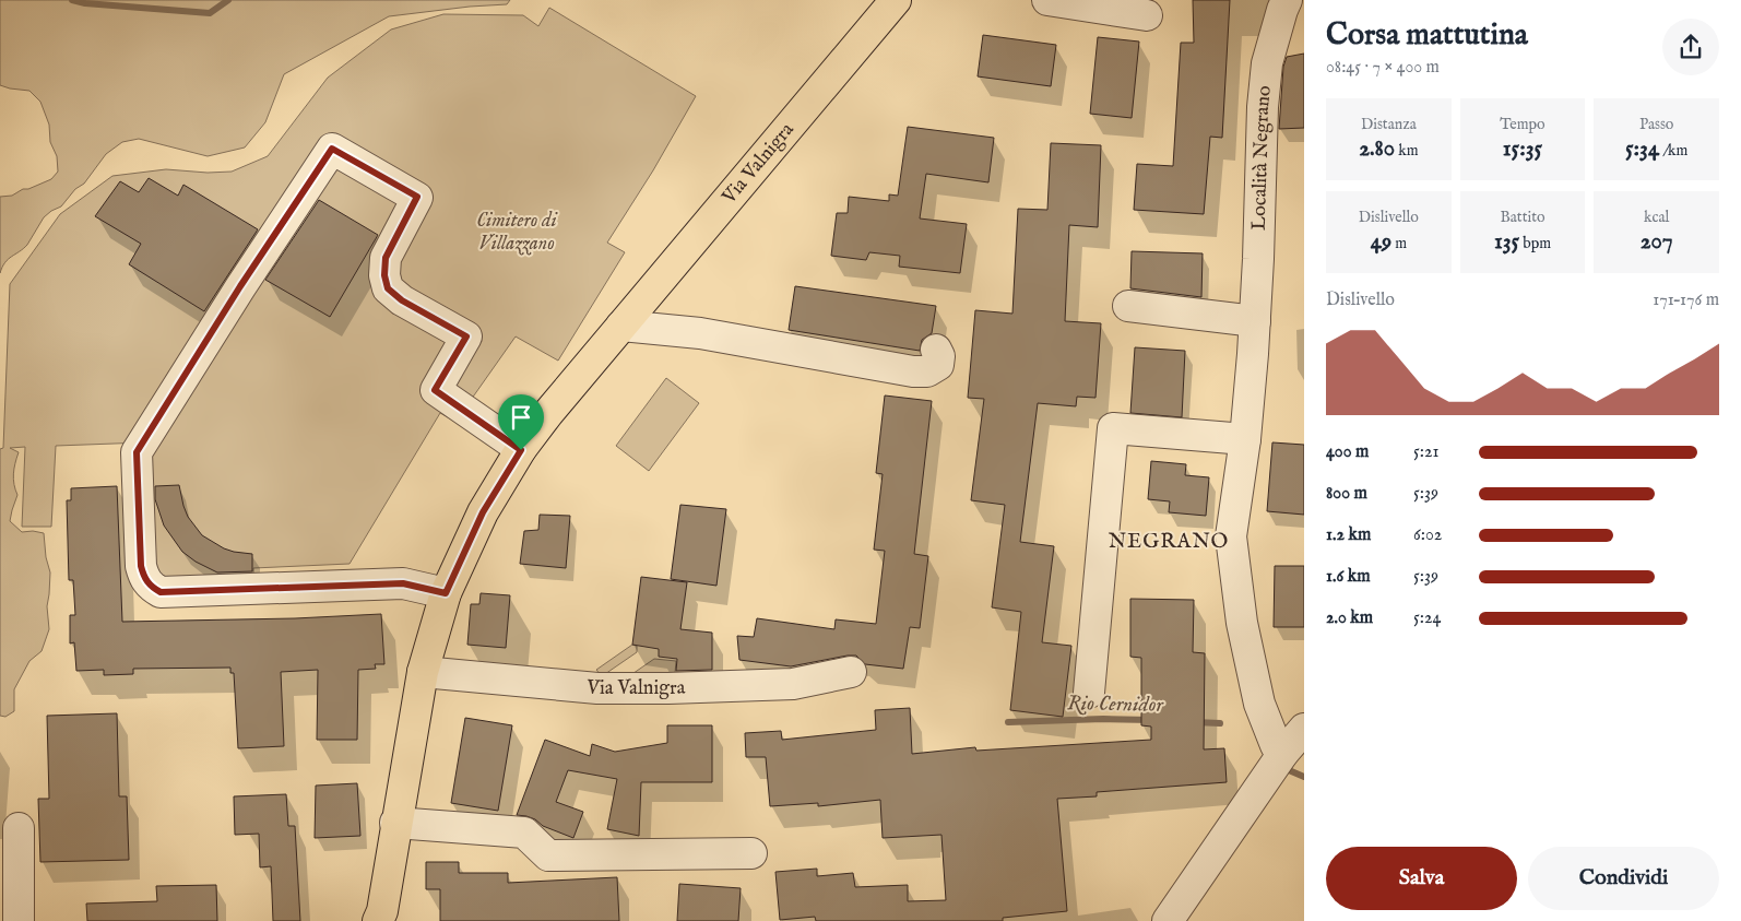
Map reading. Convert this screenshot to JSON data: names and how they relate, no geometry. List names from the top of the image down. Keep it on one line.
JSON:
{"streets":{"main road":["Via Valnigra"],"street":["Località Negrano"]},"districts":["NEGRANO"],"water":["Rio Cernidor"],"parks":["Cimitero di Villazzano"],"page":{"heading":["Corsa mattutina","08:45 · 7 × 400 m"],"stats":[["Distanza","2.80 km"],["Tempo","15:35"],["Passo","5:34 /km"],["Dislivello","49 m"],["Battito","135 bpm"],["kcal","207"]],"chart":["Dislivello","171–176 m"],"list":[{"name":"400 m","note":"5:21"},{"name":"800 m","note":"5:39"},{"name":"1.2 km","note":"6:02"},{"name":"1.6 km","note":"5:39"},{"name":"2.0 km","note":"5:24"}],"buttons":["Salva","Condividi"]}}
